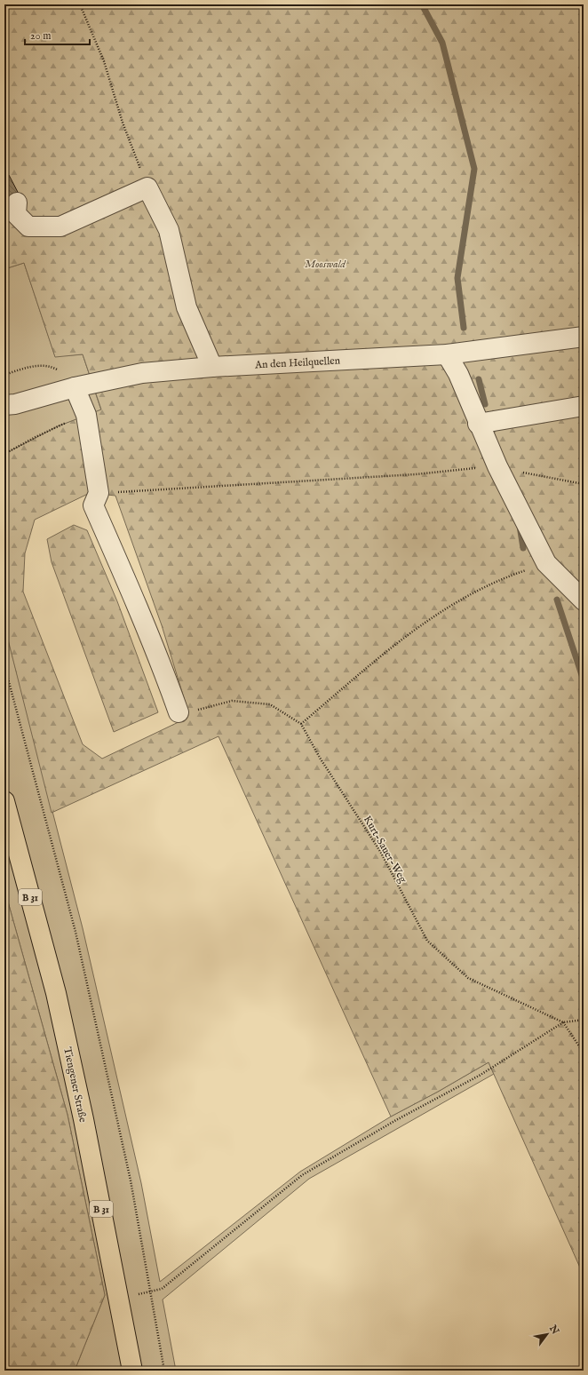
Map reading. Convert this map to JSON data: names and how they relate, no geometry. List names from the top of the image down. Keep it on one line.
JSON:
{"streets":{"main road":["B 31","Tiengener Straße"],"street":["An den Heilquellen"],"path":["Kurt-Sauer-Weg"]},"parks":["Mooswald"],"scale_bar":"20 m","north":"top right"}
